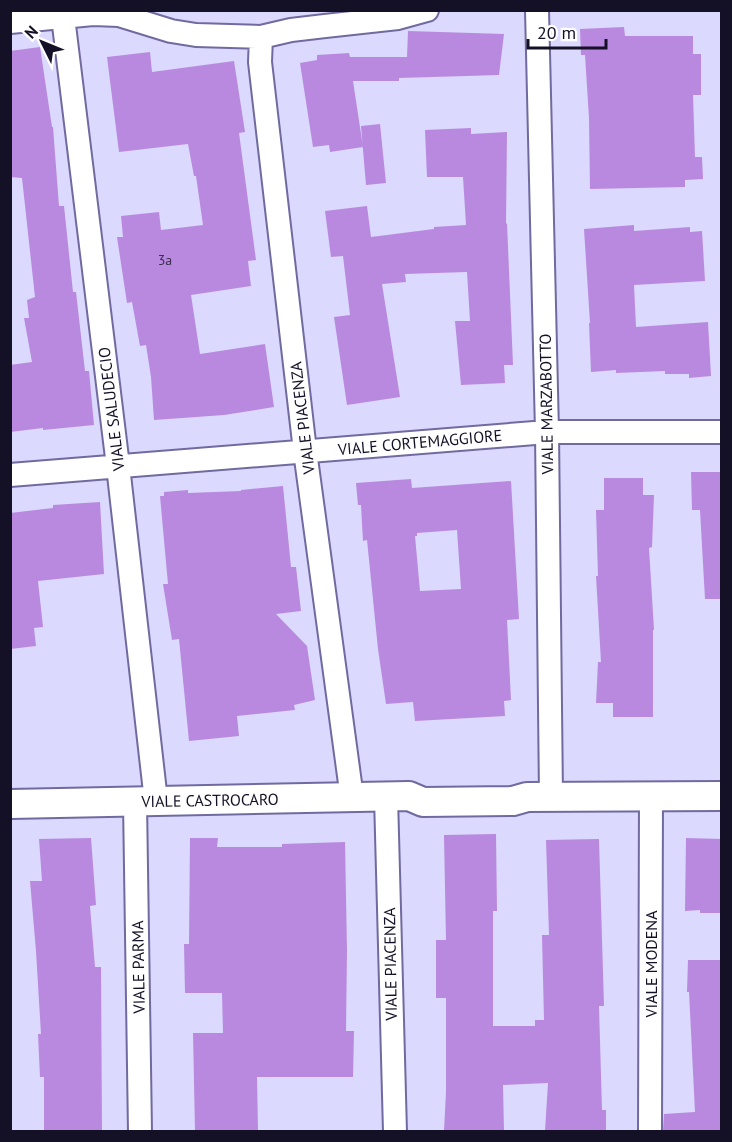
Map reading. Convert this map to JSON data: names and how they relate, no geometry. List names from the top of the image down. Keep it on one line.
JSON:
{"streets":{"street":["VIALE MARZABOTTO","VIALE SALUDECIO","VIALE PIACENZA","VIALE CORTEMAGGIORE","VIALE CASTROCARO","VIALE MODENA","VIALE PARMA"]},"crossings":[["VIALE MARZABOTTO","VIALE CORTEMAGGIORE"],["VIALE MARZABOTTO","VIALE CASTROCARO"],["VIALE SALUDECIO","VIALE CORTEMAGGIORE"],["VIALE SALUDECIO","VIALE CASTROCARO"],["VIALE SALUDECIO","VIALE PARMA"],["VIALE PIACENZA","VIALE CORTEMAGGIORE"],["VIALE PIACENZA","VIALE CASTROCARO"],["VIALE CASTROCARO","VIALE MODENA"],["VIALE CASTROCARO","VIALE PARMA"]],"house_numbers":["3a"],"scale_bar":"20 m","north":"top left"}
